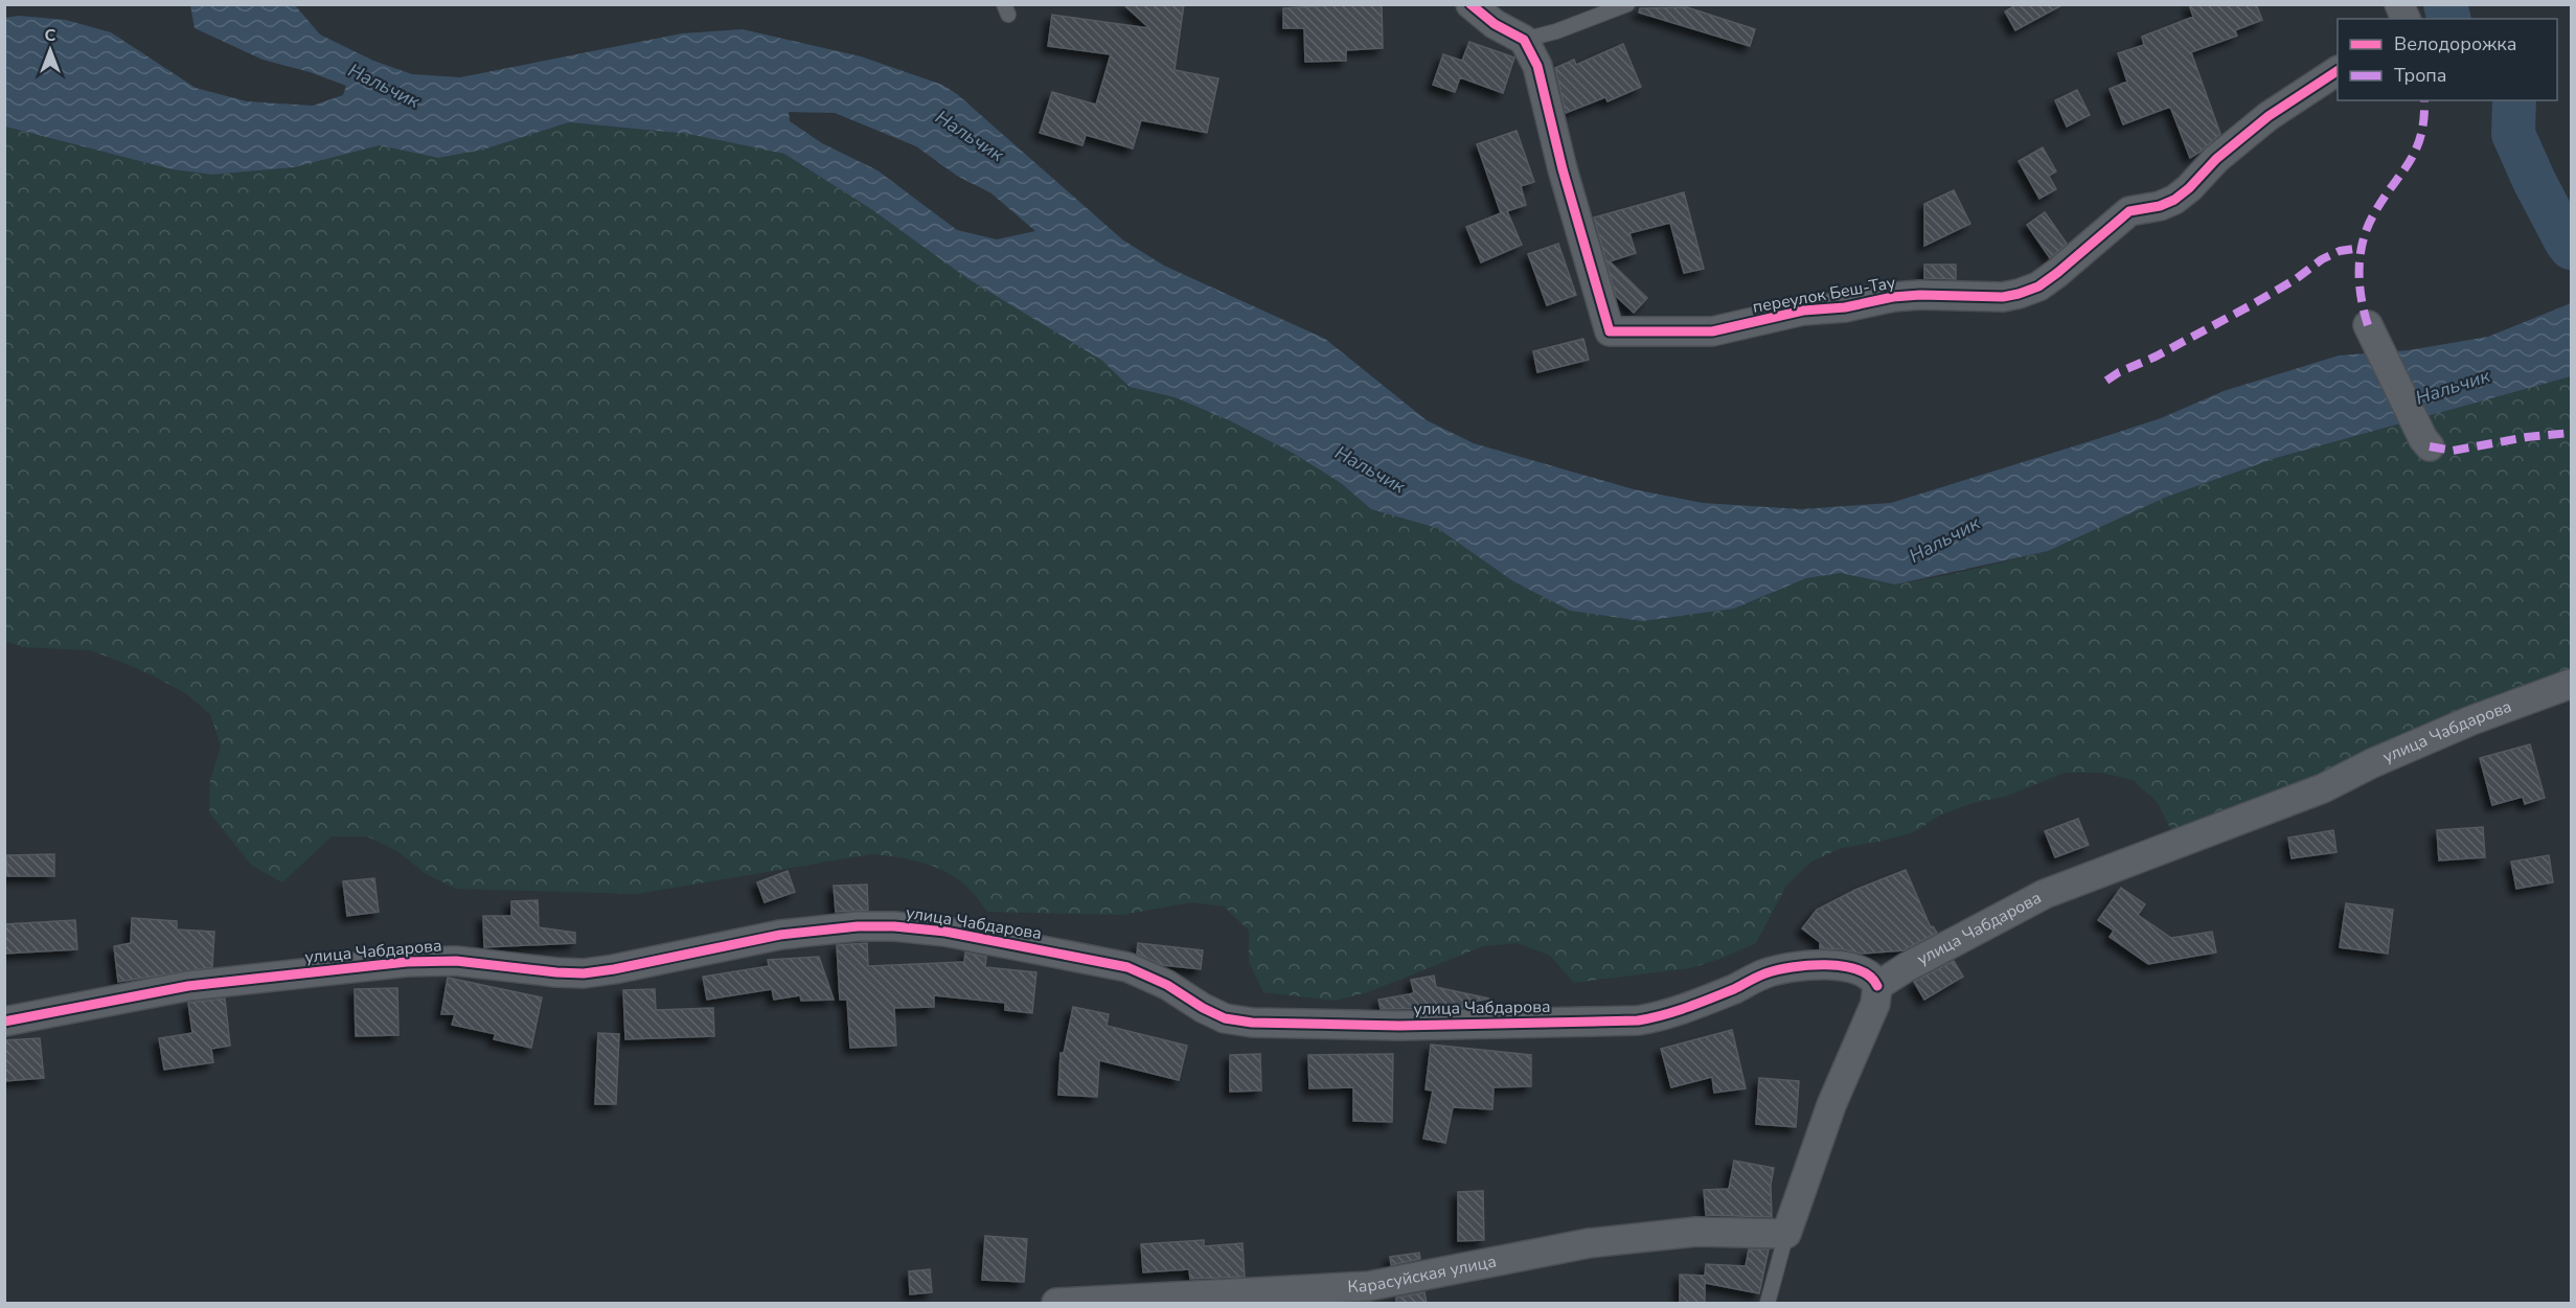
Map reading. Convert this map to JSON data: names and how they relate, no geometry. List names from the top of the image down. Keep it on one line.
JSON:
{"streets":{"street":["переулок Беш-Тау","улица Чабдарова","Карасуйская улица"]},"water":["Нальчик"],"legend":["Велодорожка","Тропа"],"north":"top"}
